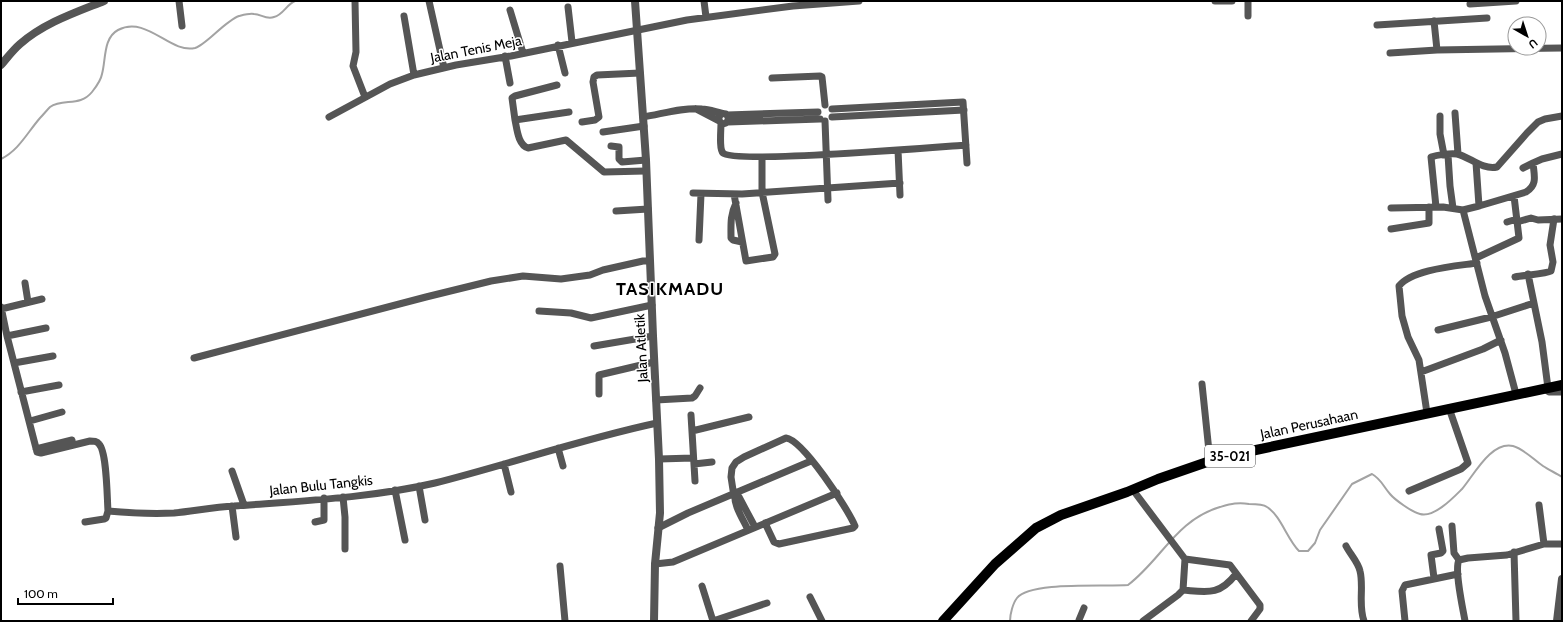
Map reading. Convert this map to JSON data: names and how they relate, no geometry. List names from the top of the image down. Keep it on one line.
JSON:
{"streets":{"main road":["Jalan Perusahaan","35-021"],"street":["Jalan Tenis Meja","Jalan Atletik","Jalan Bulu Tangkis"]},"crossings":[["Jalan Tenis Meja","Jalan Atletik"],["Jalan Atletik","Jalan Bulu Tangkis"]],"districts":["TASIKMADU"],"scale_bar":"100 m","north":"bottom right"}
